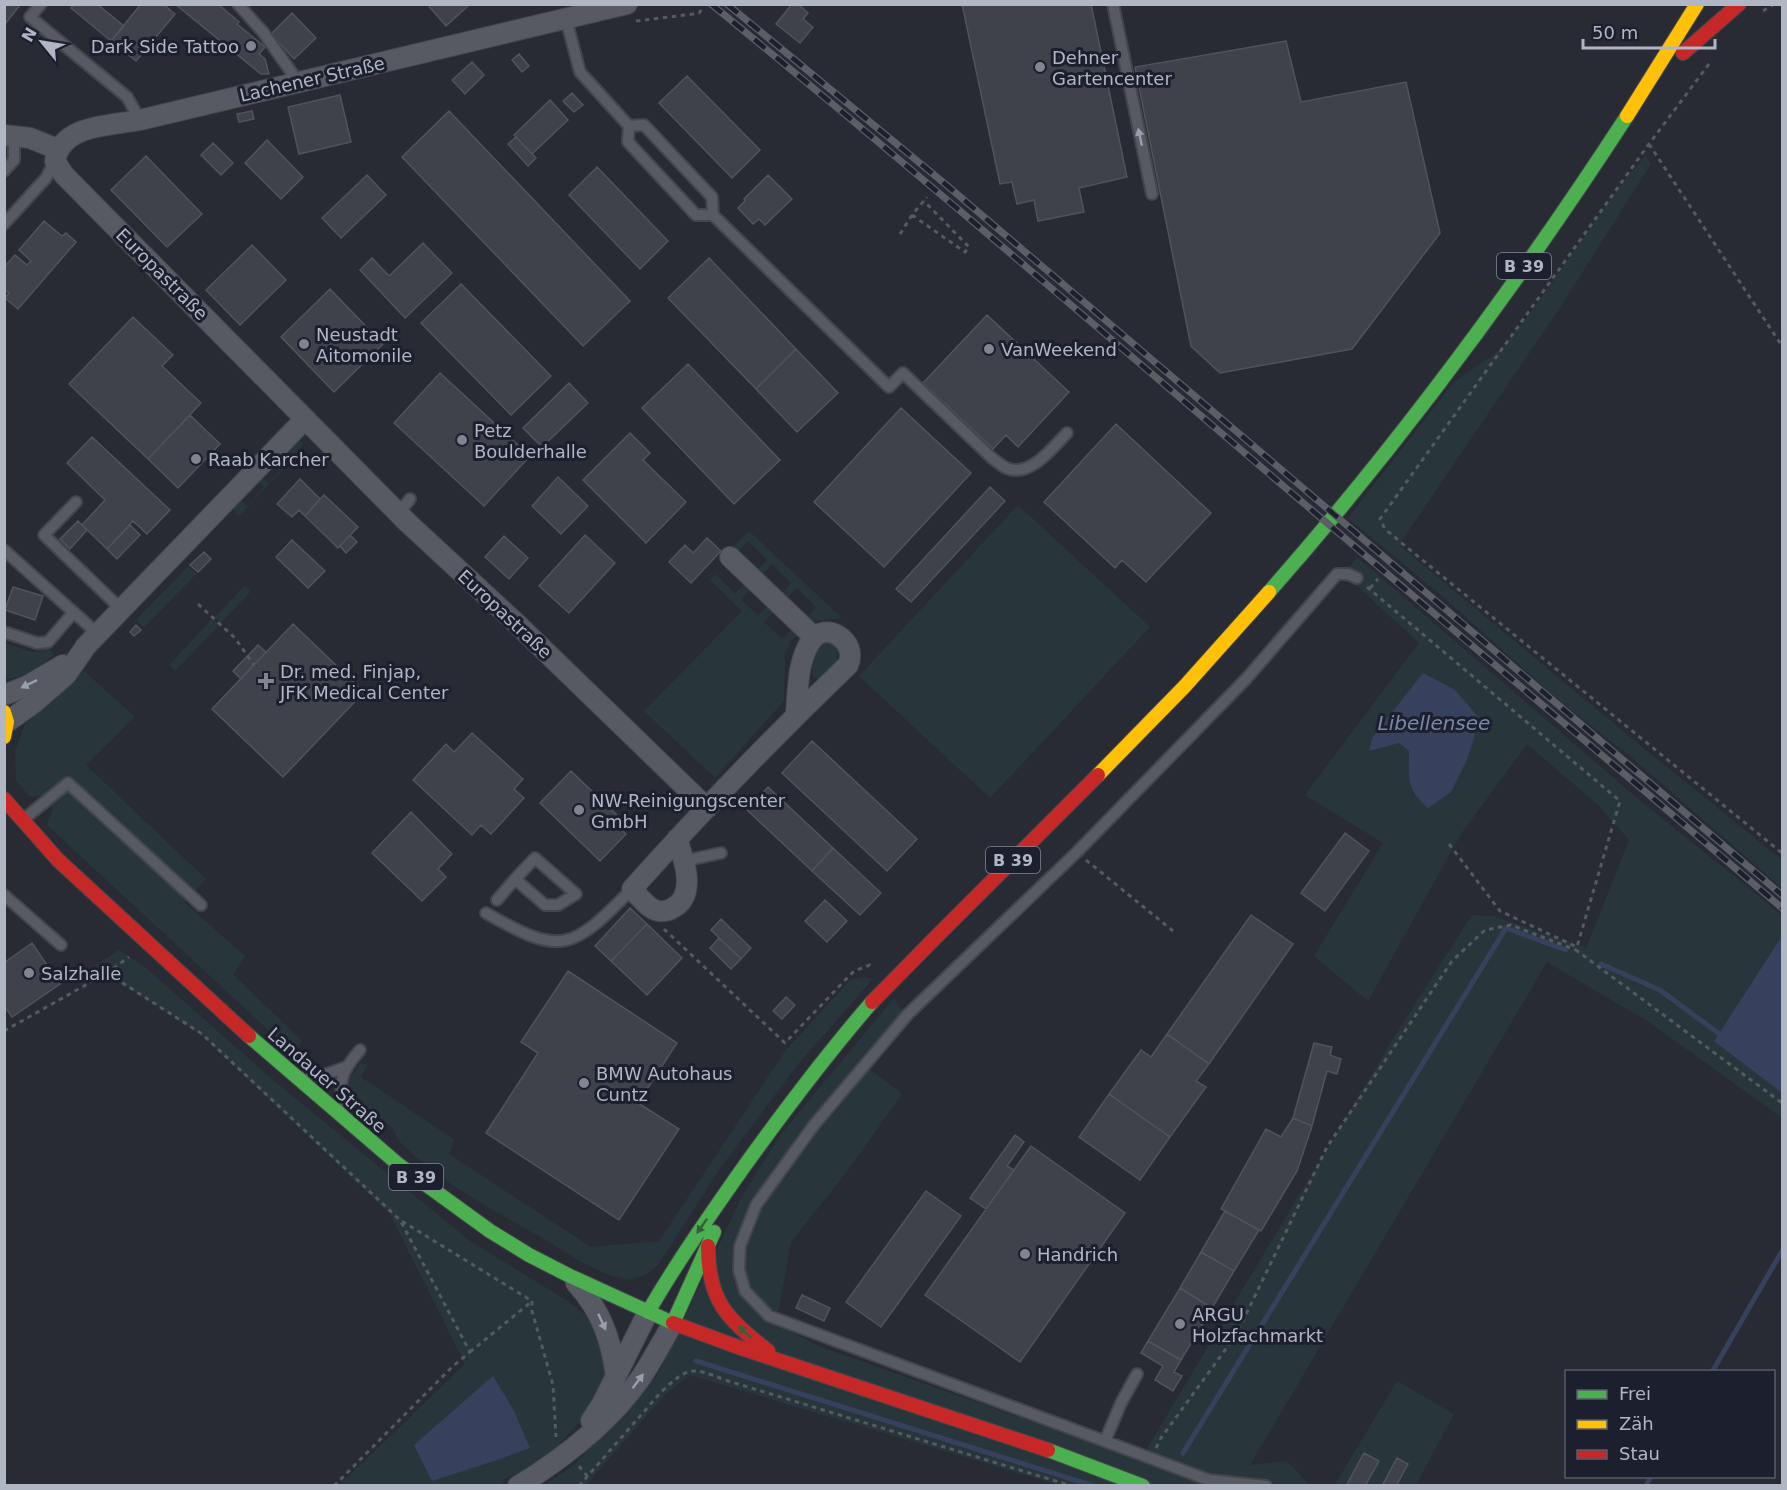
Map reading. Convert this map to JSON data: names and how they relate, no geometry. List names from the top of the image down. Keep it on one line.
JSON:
{"streets":{"main road":["B 39","Landauer Straße"],"street":["Lachener Straße","Europastraße"]},"crossings":[["Lachener Straße","Europastraße"],["B 39","Landauer Straße"]],"water":["Libellensee"],"places":{"other":["Dark Side Tattoo","Dehner Gartencenter","Neustadt Aitomonile","VanWeekend","Petz Boulderhalle","Raab Karcher","NW-Reinigungscenter GmbH","Salzhalle","BMW Autohaus Cuntz","Handrich","ARGU Holzfachmarkt"],"health":["Dr. med. Finjap, JFK Medical Center"]},"legend":["Frei","Zäh","Stau"],"scale_bar":"50 m","north":"top left"}
